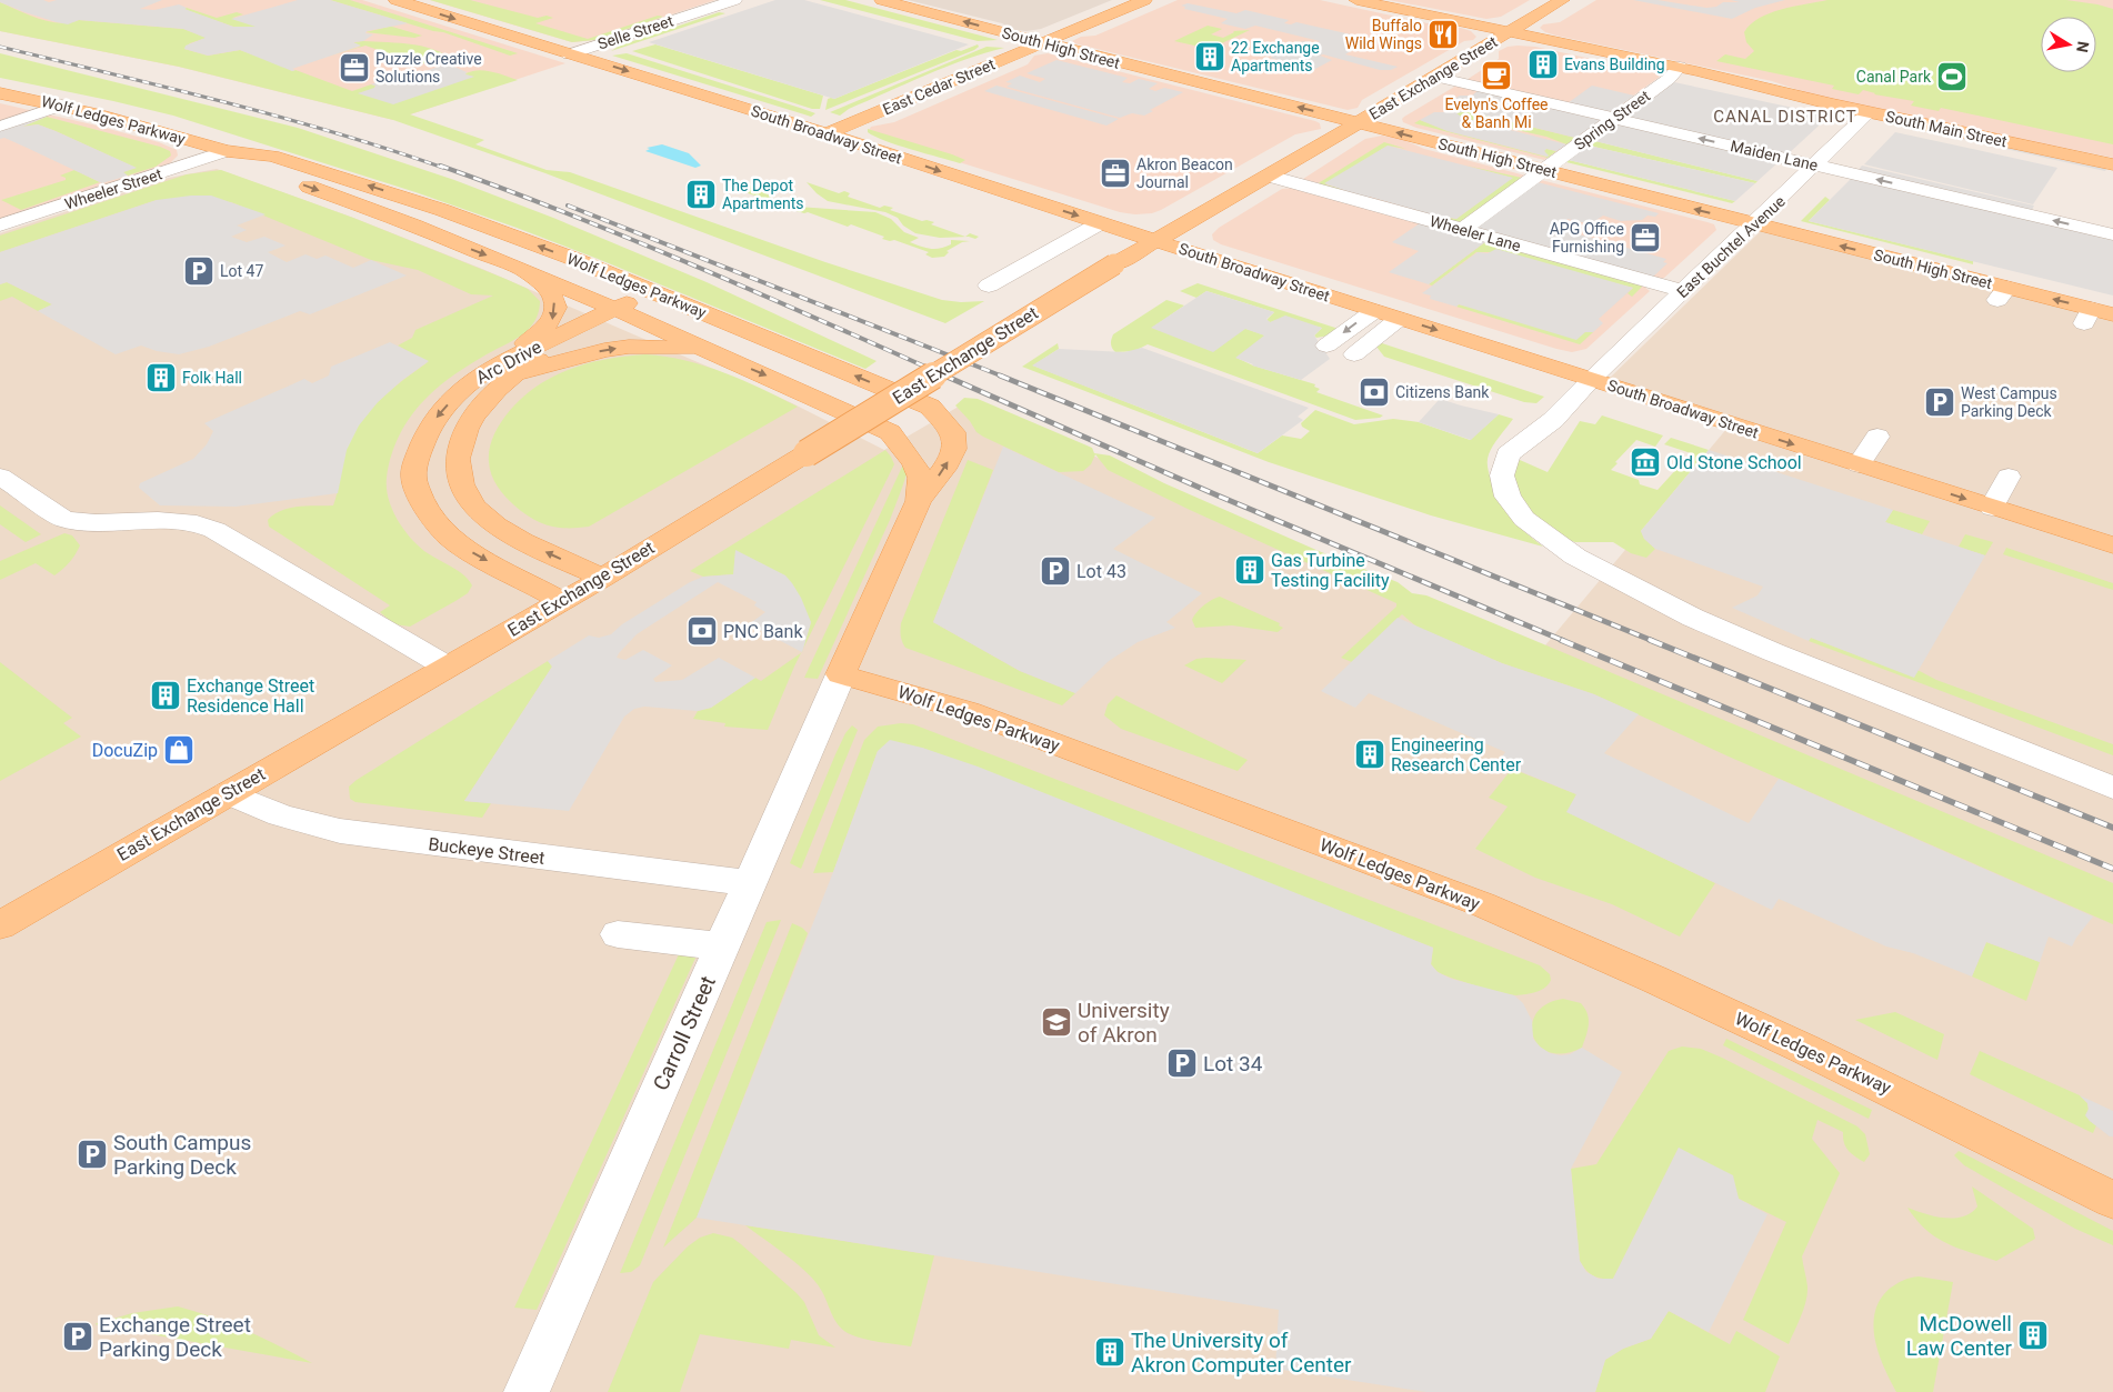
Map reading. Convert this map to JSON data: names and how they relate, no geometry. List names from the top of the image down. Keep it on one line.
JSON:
{"streets":{"main road":["South High Street","East Exchange Street","East Cedar Street","Wolf Ledges Parkway","South Main Street","South Broadway Street","Arc Drive"],"street":["Selle Street","Spring Street","Maiden Lane","Wheeler Street","Wheeler Lane","East Buchtel Avenue","Buckeye Street","Carroll Street"]},"crossings":[["Selle Street","South Broadway Street"],["South High Street","East Exchange Street"],["South High Street","East Cedar Street"],["South High Street","Spring Street"],["South High Street","East Buchtel Avenue"],["East Exchange Street","South Main Street"],["East Exchange Street","South Broadway Street"],["East Exchange Street","Maiden Lane"],["East Exchange Street","Wheeler Lane"],["East Exchange Street","Arc Drive"],["East Exchange Street","Buckeye Street"],["East Cedar Street","South Broadway Street"],["Wolf Ledges Parkway","Wheeler Street"],["Wolf Ledges Parkway","Arc Drive"],["Wolf Ledges Parkway","Carroll Street"],["Spring Street","South Main Street"],["Spring Street","Maiden Lane"],["Spring Street","Wheeler Lane"],["South Main Street","East Buchtel Avenue"],["South Broadway Street","East Buchtel Avenue"],["Maiden Lane","East Buchtel Avenue"],["Wheeler Lane","East Buchtel Avenue"],["Buckeye Street","Carroll Street"]],"one_way":["South High Street","South Broadway Street","Maiden Lane"],"districts":["CANAL DISTRICT"],"places":{"restaurant":["Buffalo Wild Wings"],"building":["22 Exchange Apartments","Evans Building","The Depot Apartments","Folk Hall","Gas Turbine Testing Facility","Exchange Street Residence Hall","Engineering Research Center","McDowell Law Center","The University of Akron Computer Center"],"office":["Puzzle Creative Solutions","Akron Beacon Journal","APG Office Furnishing"],"cafe":["Evelyn's Coffee & Banh Mi"],"sports":["Canal Park"],"parking":["Lot 47","West Campus Parking Deck","Lot 43","Lot 34","South Campus Parking Deck","Exchange Street Parking Deck"],"bank":["Citizens Bank","PNC Bank"],"museum":["Old Stone School"],"shop":["DocuZip"],"school or university":["University of Akron"]},"north":"right"}
